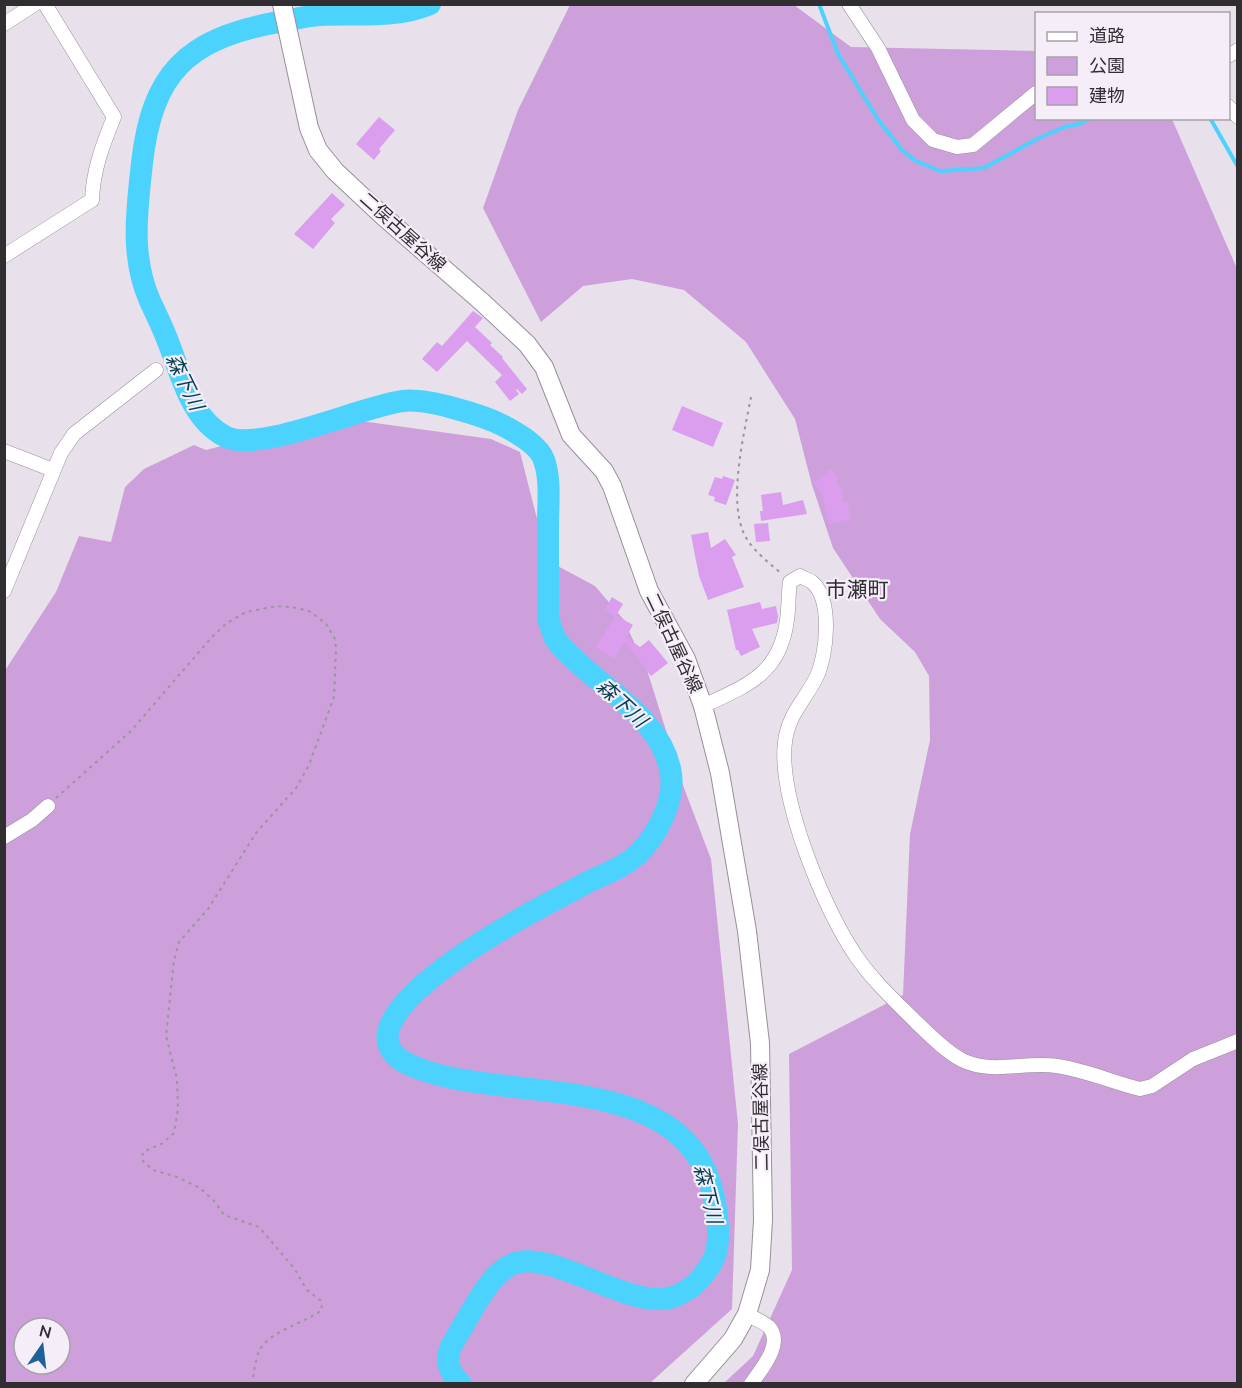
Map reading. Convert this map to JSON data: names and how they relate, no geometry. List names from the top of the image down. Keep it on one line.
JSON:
{"streets":{"main road":["二俣古屋谷線"]},"districts":["市瀬町"],"water":["森下川"],"legend":["道路","公園","建物"],"north":"top"}
